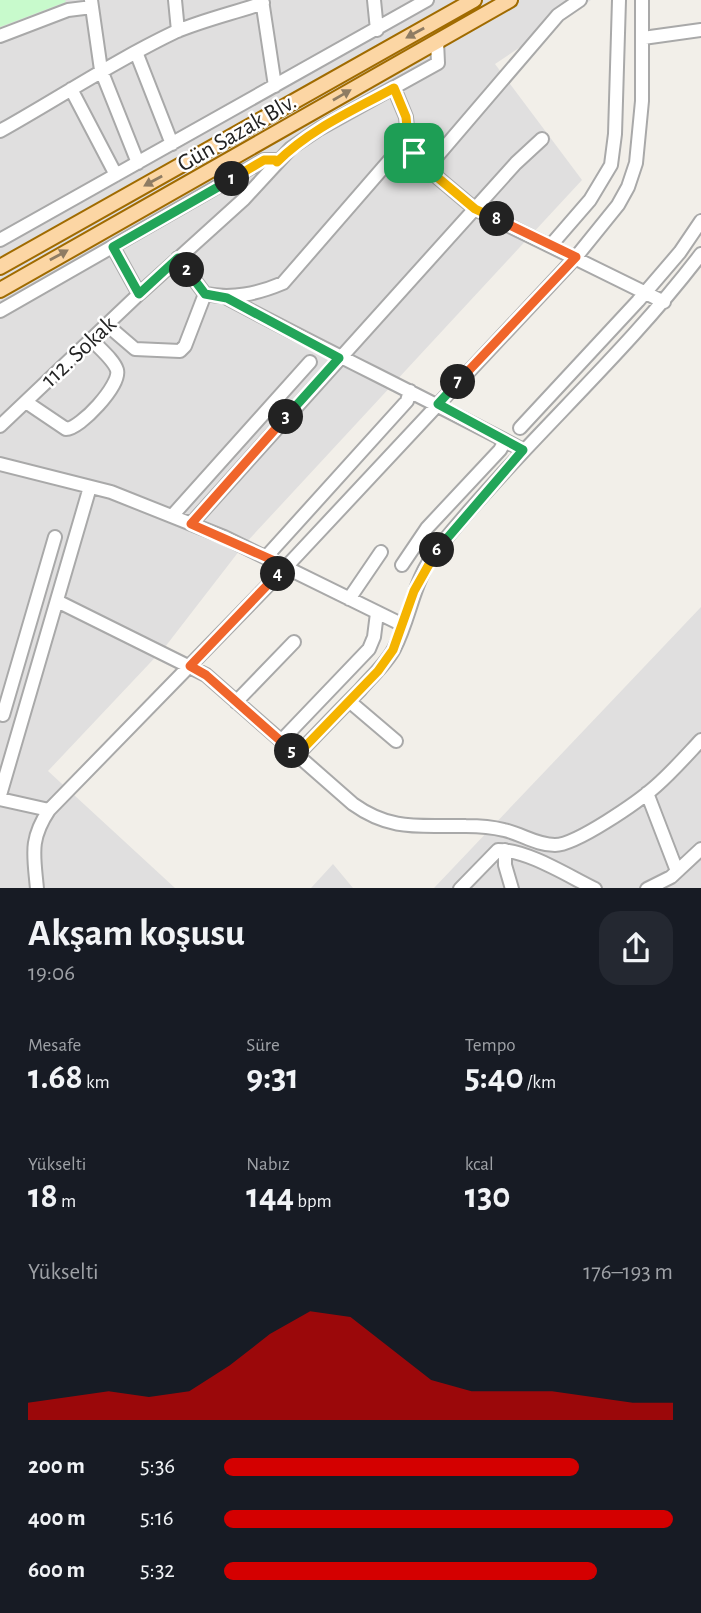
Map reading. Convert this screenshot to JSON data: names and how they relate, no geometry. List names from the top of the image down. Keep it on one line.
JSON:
{"streets":{"main road":["Gün Sazak Blv."],"street":["112. Sokak"]},"crossings":[["Gün Sazak Blv.","112. Sokak"]],"page":{"pins":["1","8","2","7","3","6","4","5"],"heading":["Akşam koşusu","19:06"],"stats":[["Mesafe","1.68 km"],["Süre","9:31"],["Tempo","5:40 /km"],["Yükselti","18 m"],["Nabız","144 bpm"],["kcal","130"]],"chart":["Yükselti","176–193 m"],"list":[{"name":"200 m","note":"5:36"},{"name":"400 m","note":"5:16"},{"name":"600 m","note":"5:32"}]}}
